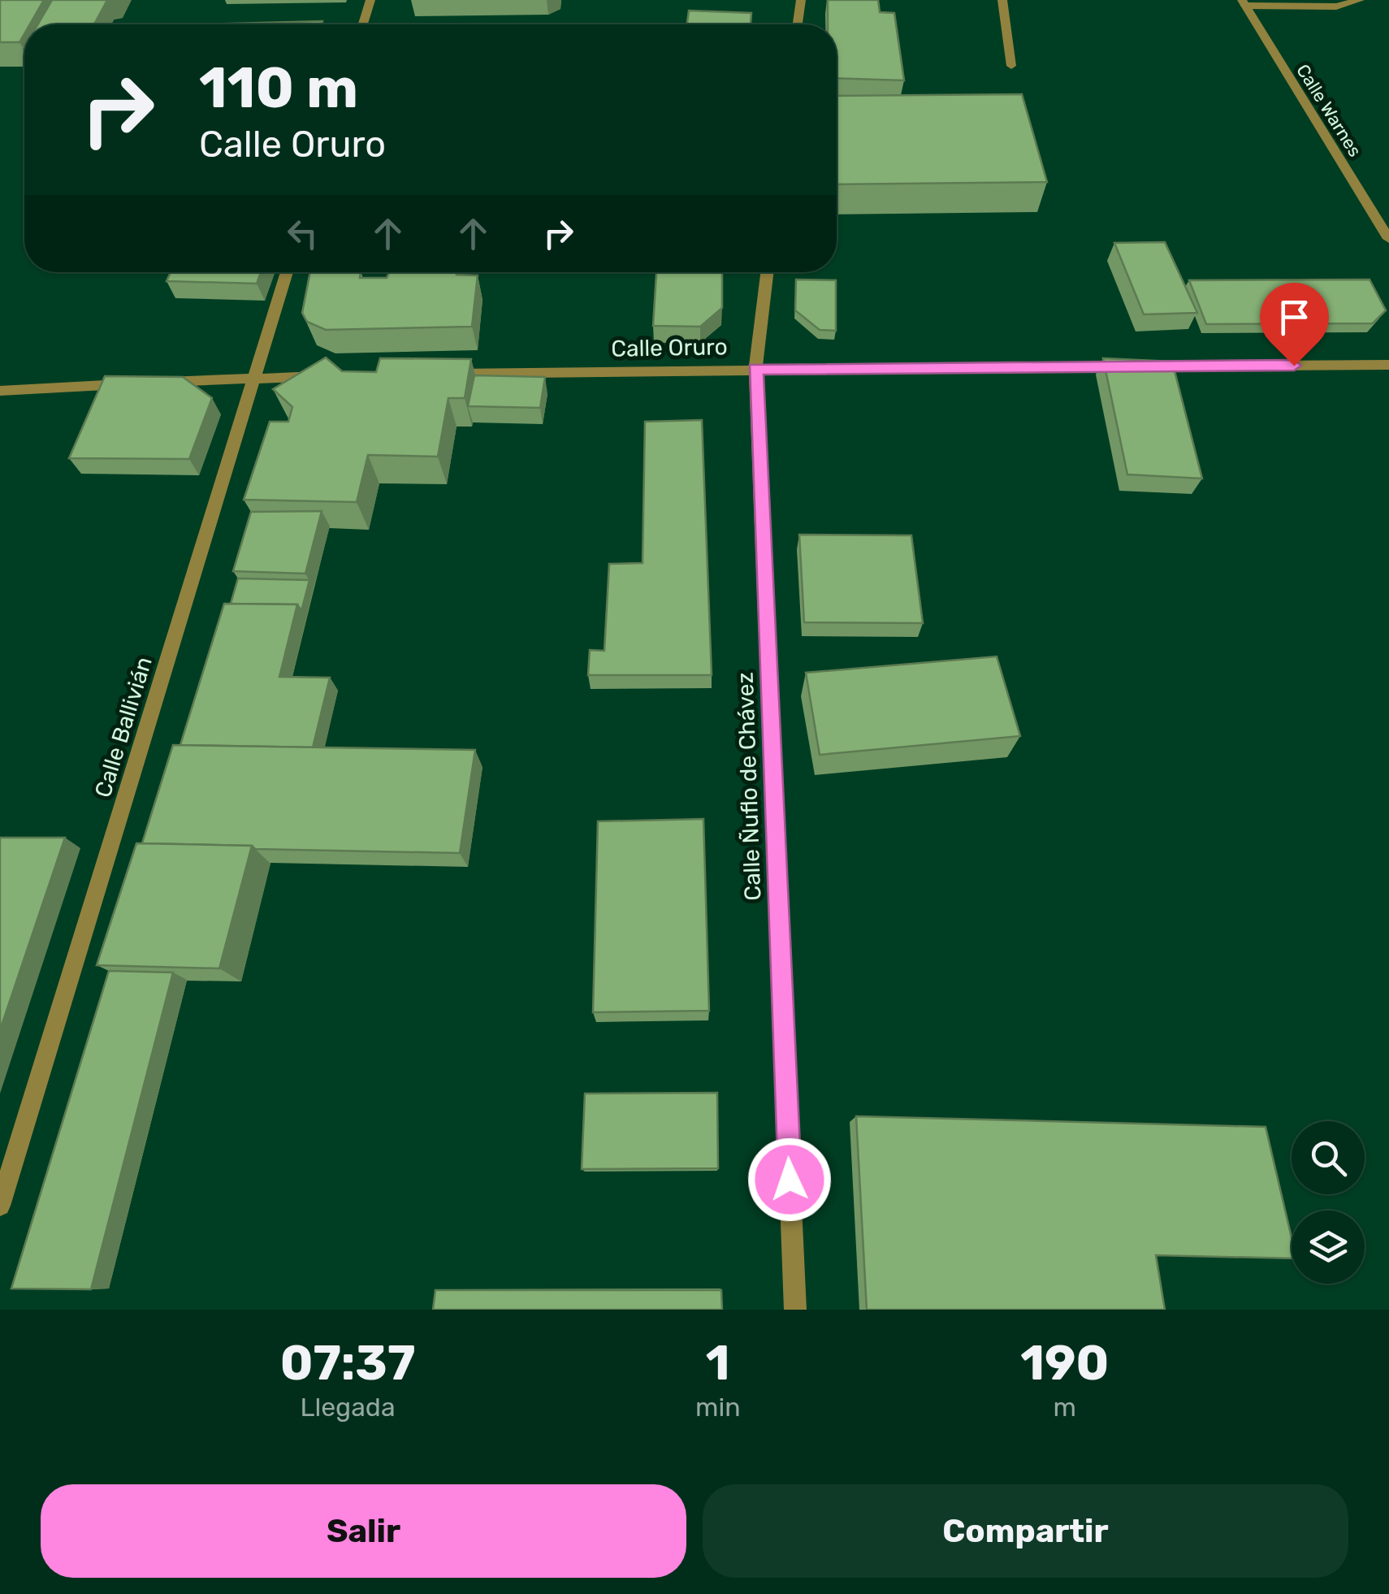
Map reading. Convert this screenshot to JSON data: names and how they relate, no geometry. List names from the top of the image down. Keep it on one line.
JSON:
{"streets":{"street":["Calle Warnes","Calle Oruro","Calle Ballivián","Calle Ñuflo de Chávez"]},"crossings":[["Calle Oruro","Calle Ñuflo de Chávez"]],"page":{"turn":["110 m","Calle Oruro"],"eta":["07:37","Llegada","1","min","190","m"],"buttons":["Salir","Compartir"]}}
